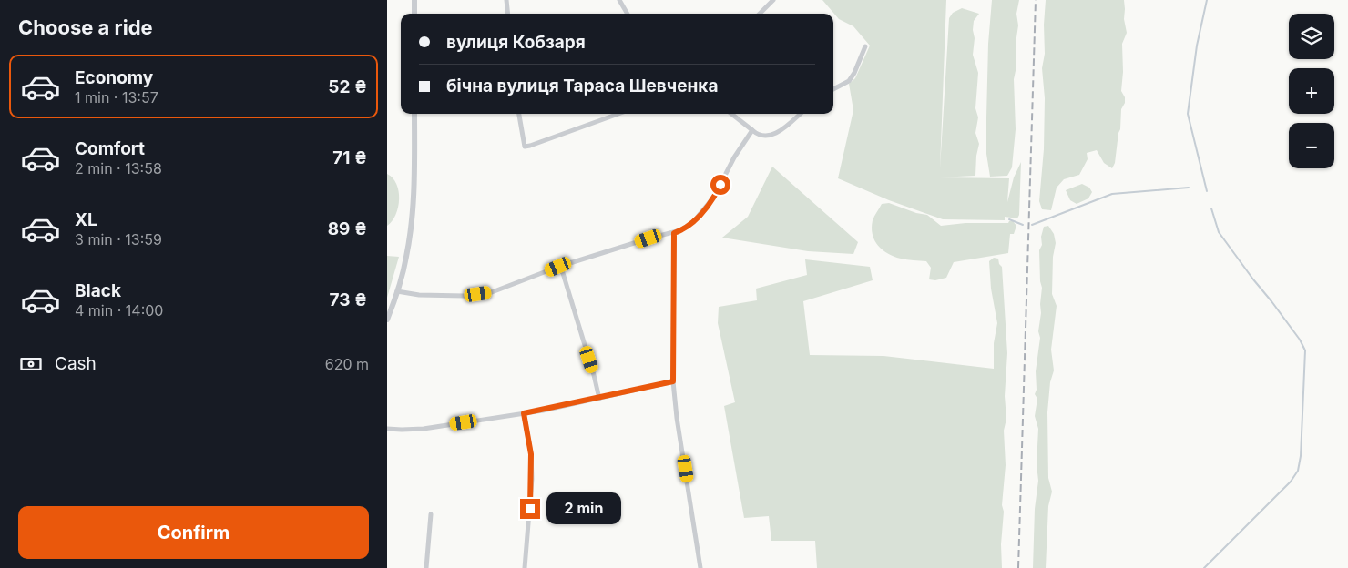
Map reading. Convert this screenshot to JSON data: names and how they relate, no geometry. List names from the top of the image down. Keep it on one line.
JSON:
{"page":{"heading":"Choose a ride","map_buttons":["+","−"],"banner":["вулиця Кобзаря","бічна вулиця Тараса Шевченка"],"list":[{"name":"Economy","note":"1 min · 13:57","value":"52 ₴"},{"name":"Comfort","note":"2 min · 13:58","value":"71 ₴"},{"name":"XL","note":"3 min · 13:59","value":"89 ₴"},{"name":"Black","note":"4 min · 14:00","value":"73 ₴"}],"pay":["Cash","620 m"],"bubble":"2 min","buttons":"Confirm"}}
